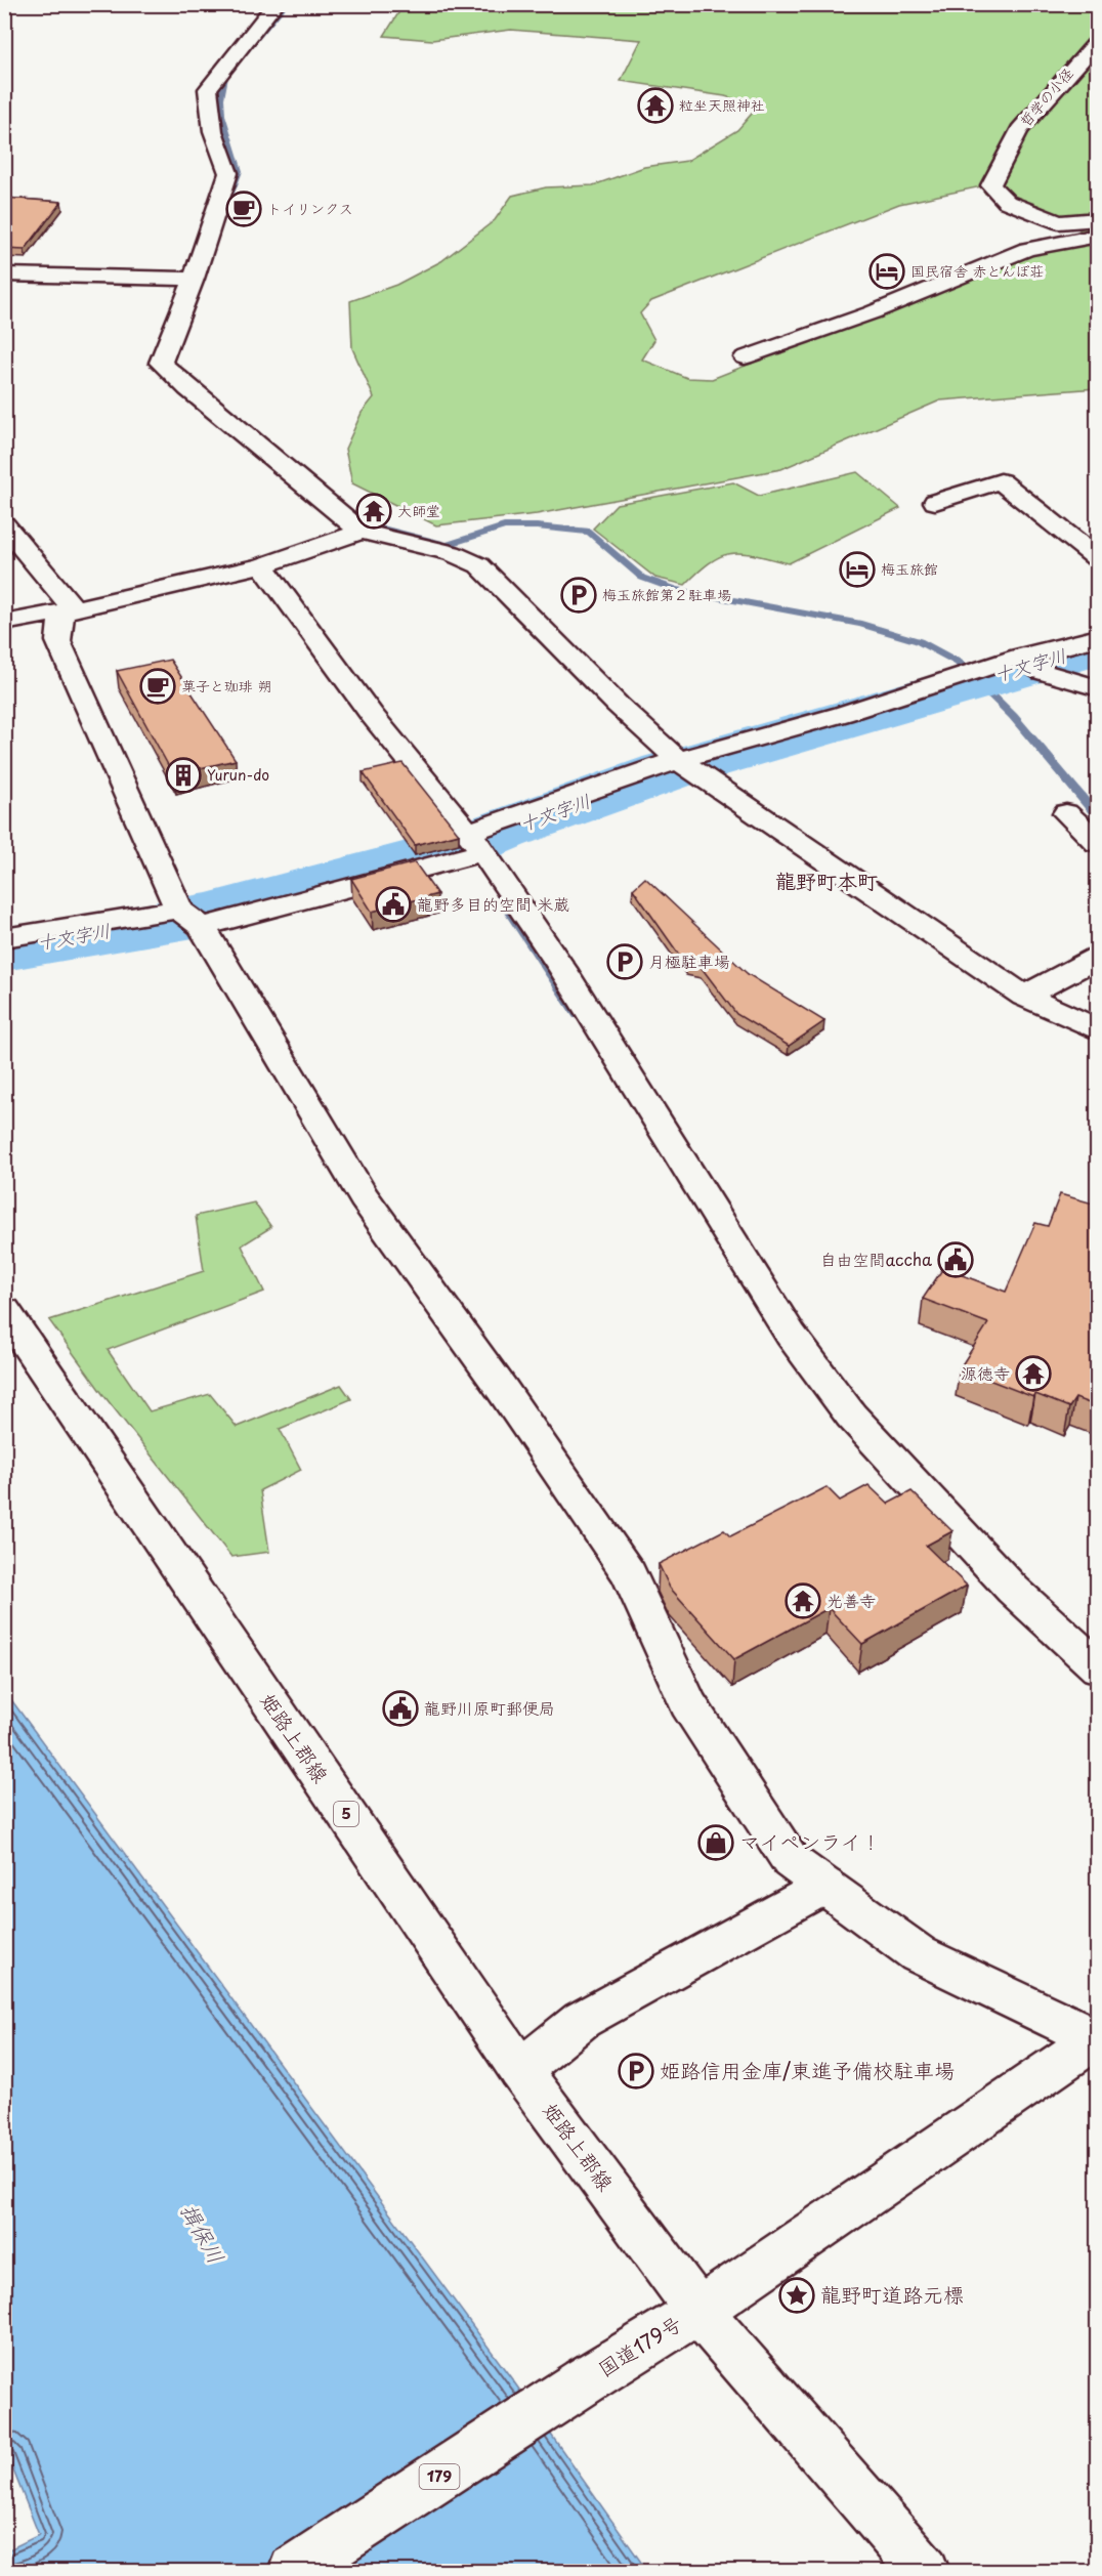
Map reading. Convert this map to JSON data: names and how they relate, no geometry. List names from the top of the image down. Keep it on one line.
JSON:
{"streets":{"main road":["哲学の小径","姫路上郡線","5","国道179号","179"]},"crossings":[["姫路上郡線","国道179号"]],"districts":["龍野町本町"],"water":["十文字川","揖保川"],"places":{"temple":["粒坐天照神社","大師堂","源徳寺","光善寺"],"cafe":["トイリンクス","菓子と珈琲 朔"],"hotel":["国民宿舎 赤とんぼ荘","梅玉旅館"],"parking":["梅玉旅館第２駐車場","月極駐車場","姫路信用金庫/東進予備校駐車場"],"building":["Yurun-do"],"public building":["龍野多目的空間 米蔵","自由空間accha","龍野川原町郵便局"],"shop":["マイペンライ！"],"place":["龍野町道路元標"]}}
